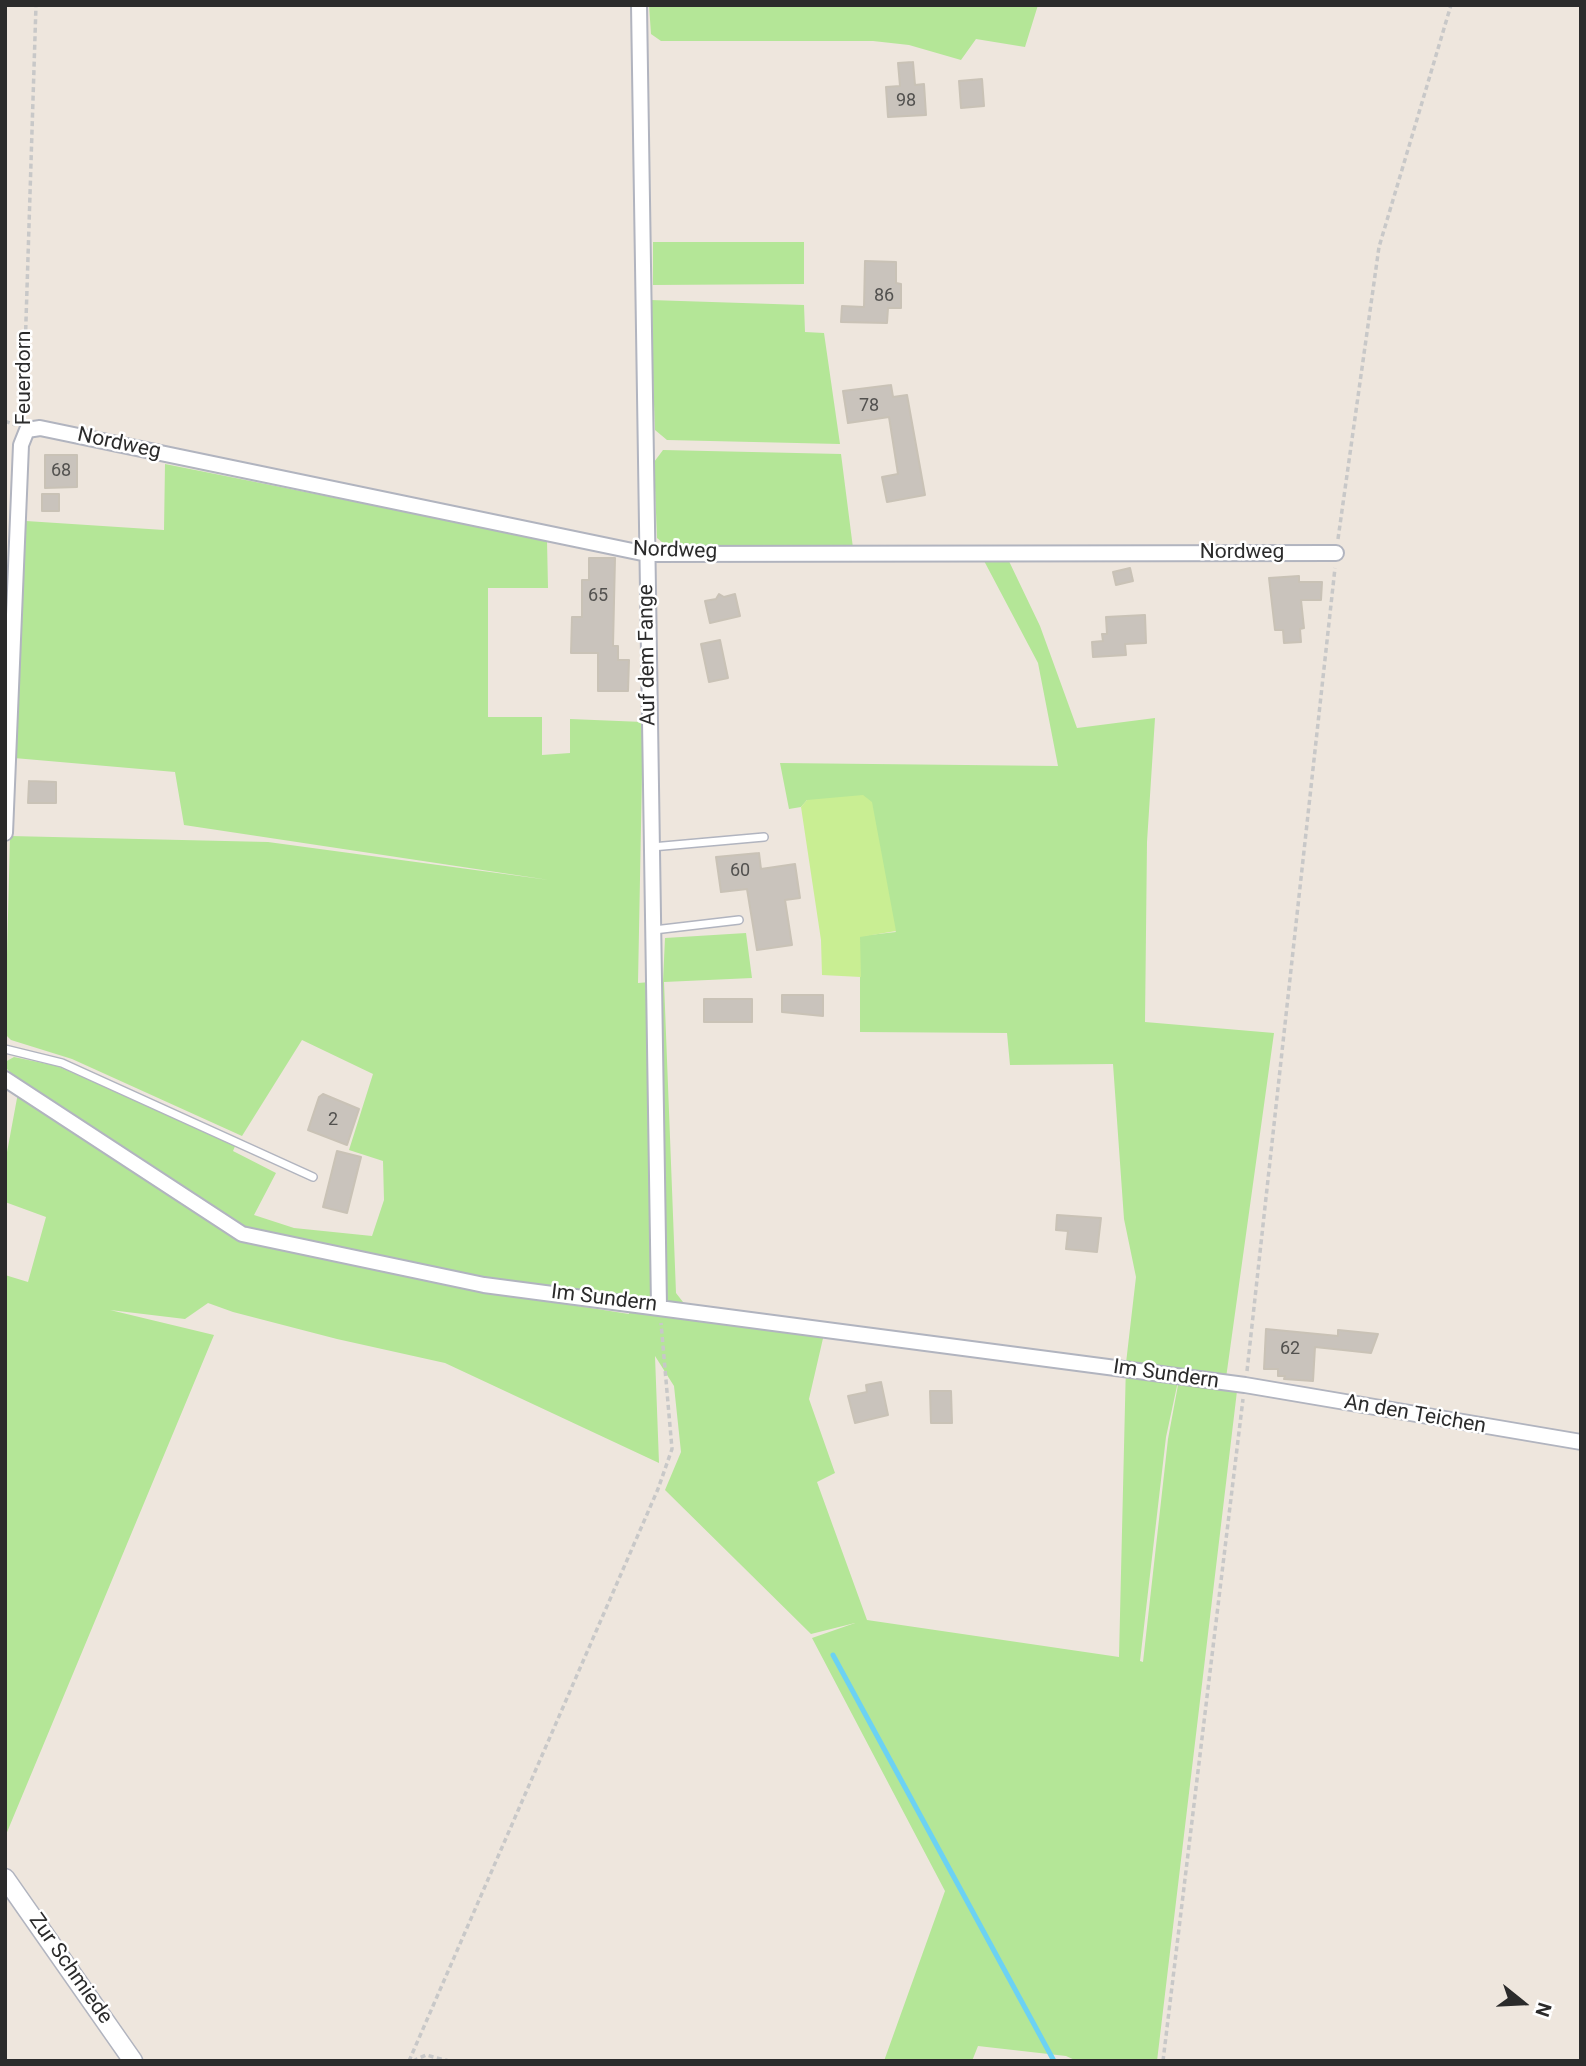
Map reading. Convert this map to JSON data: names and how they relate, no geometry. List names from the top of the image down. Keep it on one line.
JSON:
{"streets":{"street":["Feuerdorn","Nordweg","Auf dem Fange","Im Sundern","An den Teichen","Zur Schmiede"]},"crossings":[["Feuerdorn","Nordweg"],["Nordweg","Auf dem Fange"],["Auf dem Fange","Im Sundern"],["Im Sundern","An den Teichen"]],"house_numbers":["98","86","78","68","65","60","2","62"],"north":"right"}
